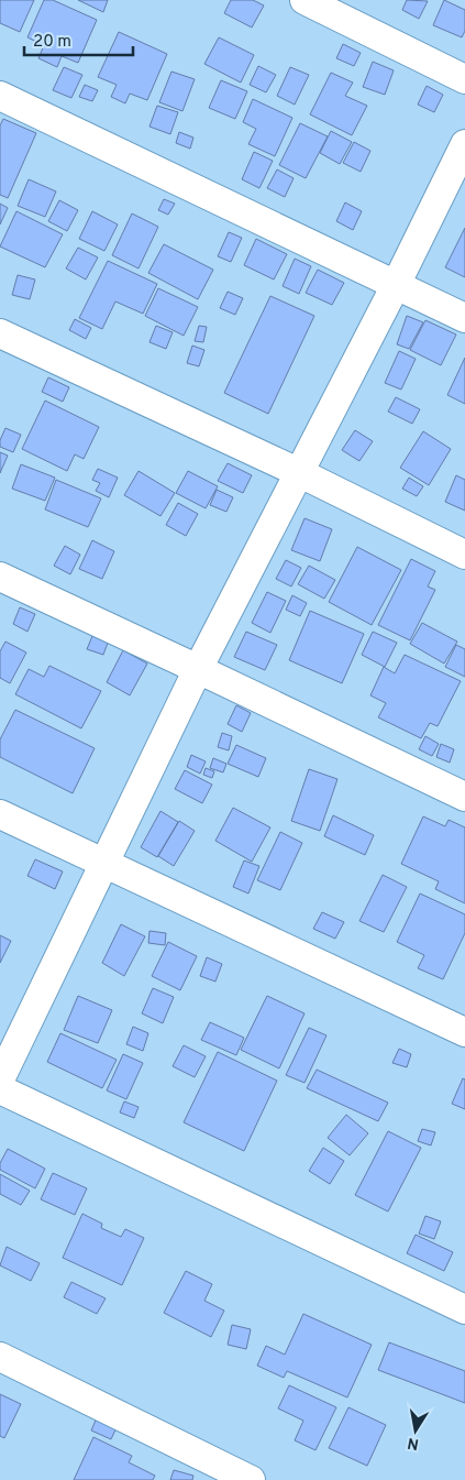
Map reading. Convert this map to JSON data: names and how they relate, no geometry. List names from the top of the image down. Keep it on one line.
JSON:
{"scale_bar":"20 m","north":"bottom"}
